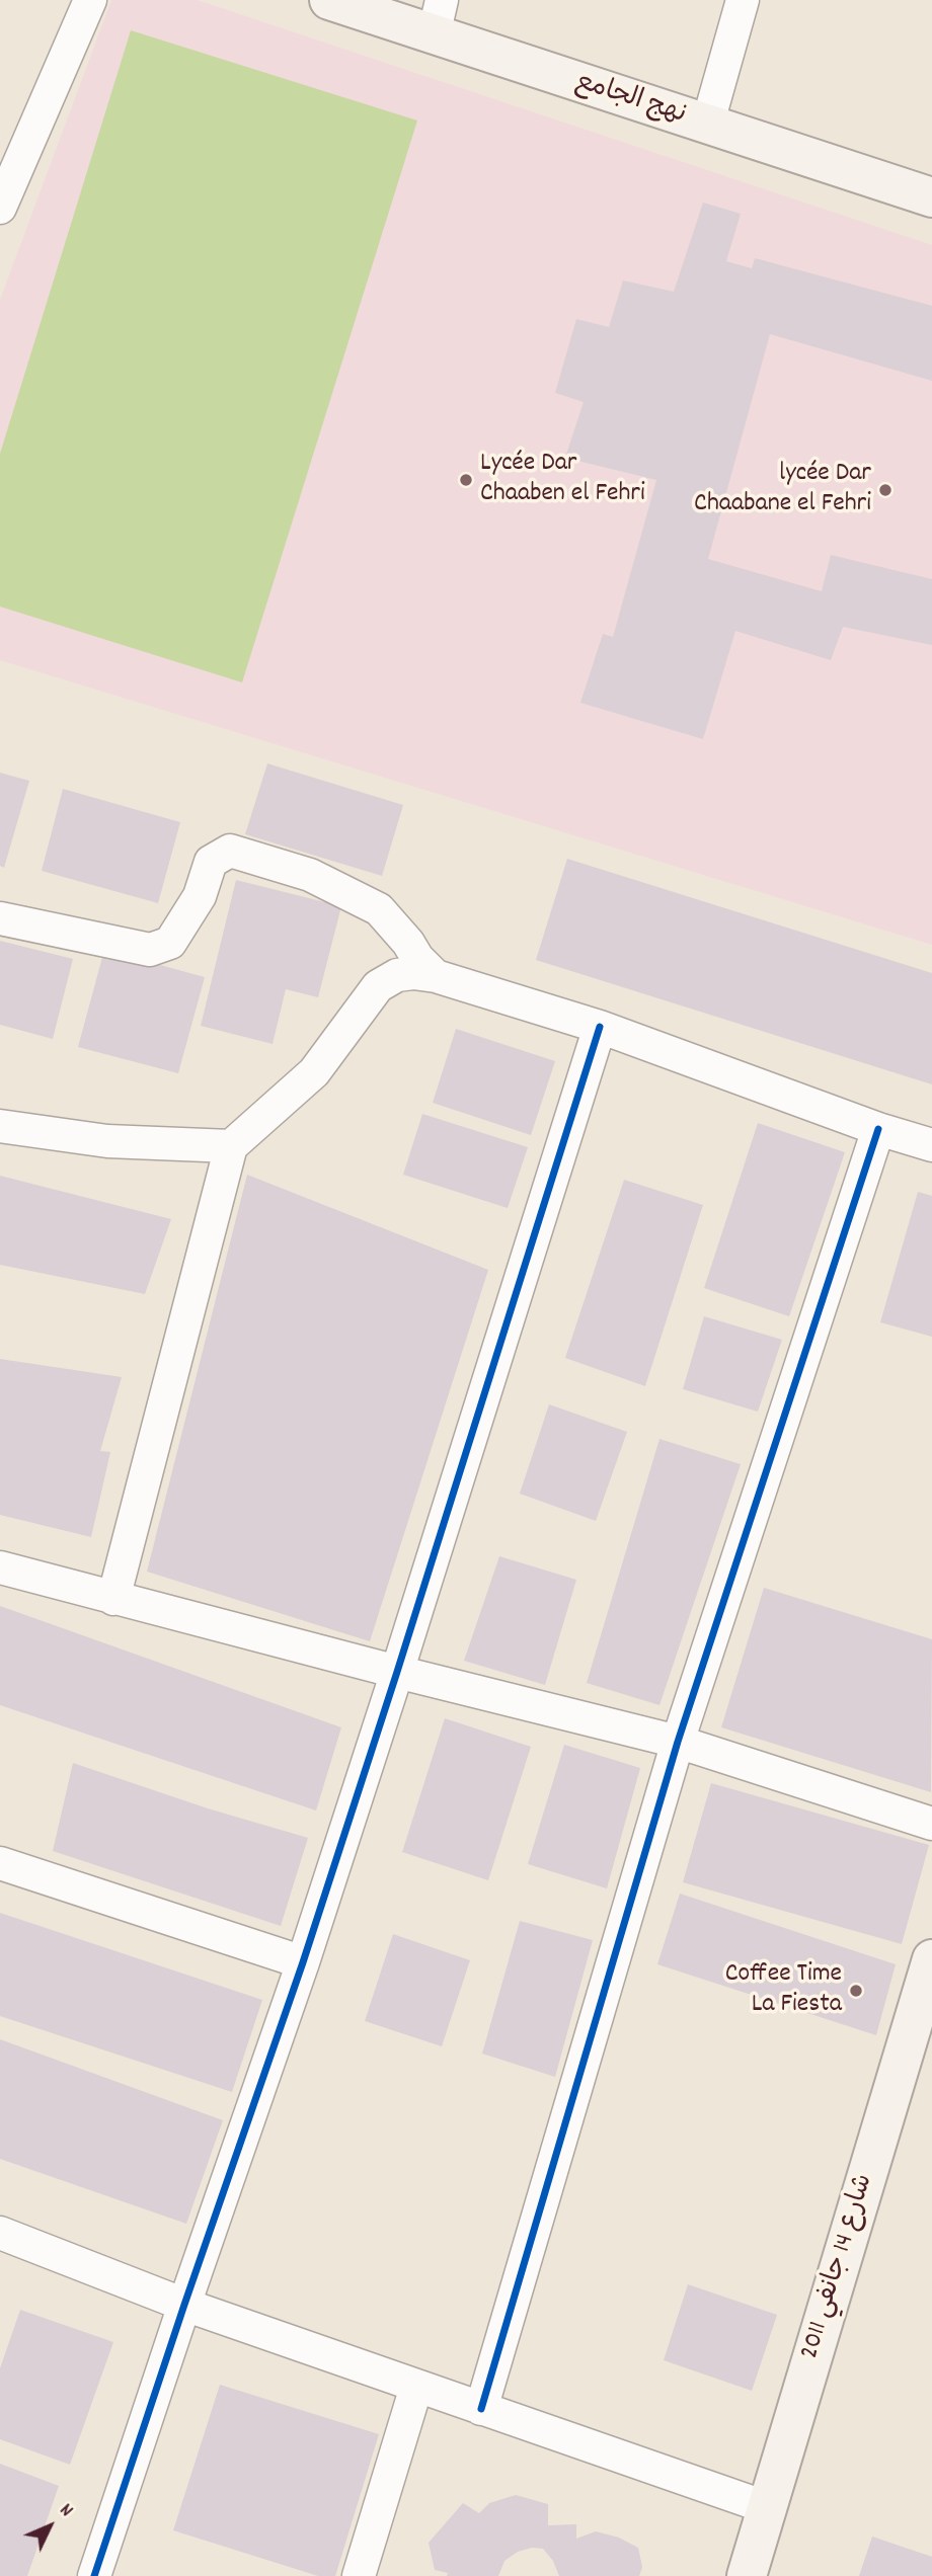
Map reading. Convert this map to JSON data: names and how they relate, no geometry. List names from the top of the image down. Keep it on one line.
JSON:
{"streets":{"street":["نهج الجامع","شارع 14 جانفي 2011"]},"places":["Lycée Dar Chaaben el Fehri","lycée Dar Chaabane el Fehri","Coffee Time La Fiesta"],"north":"top right"}
